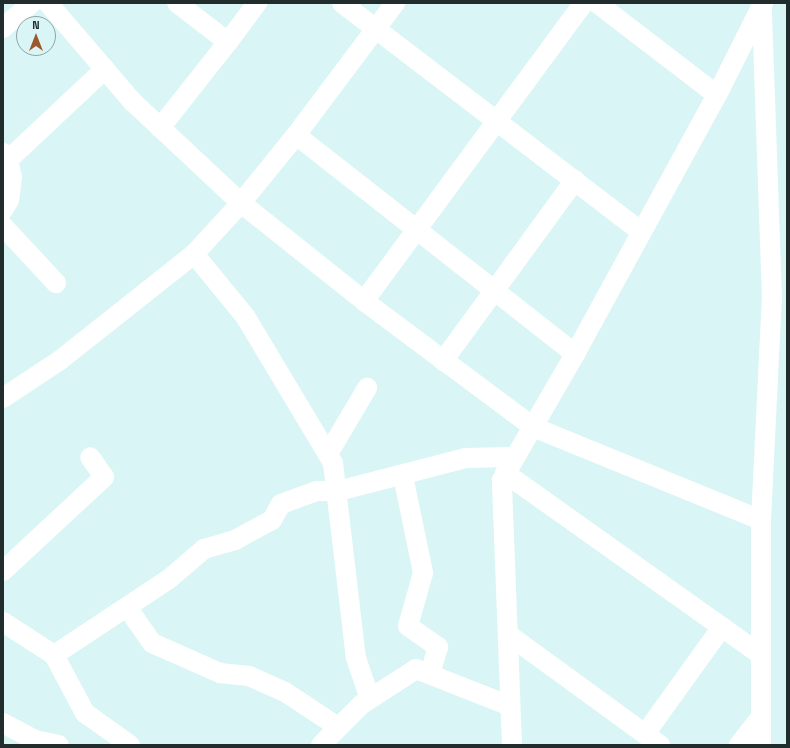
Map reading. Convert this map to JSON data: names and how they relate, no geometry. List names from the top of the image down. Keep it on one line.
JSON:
{"north":"top"}
